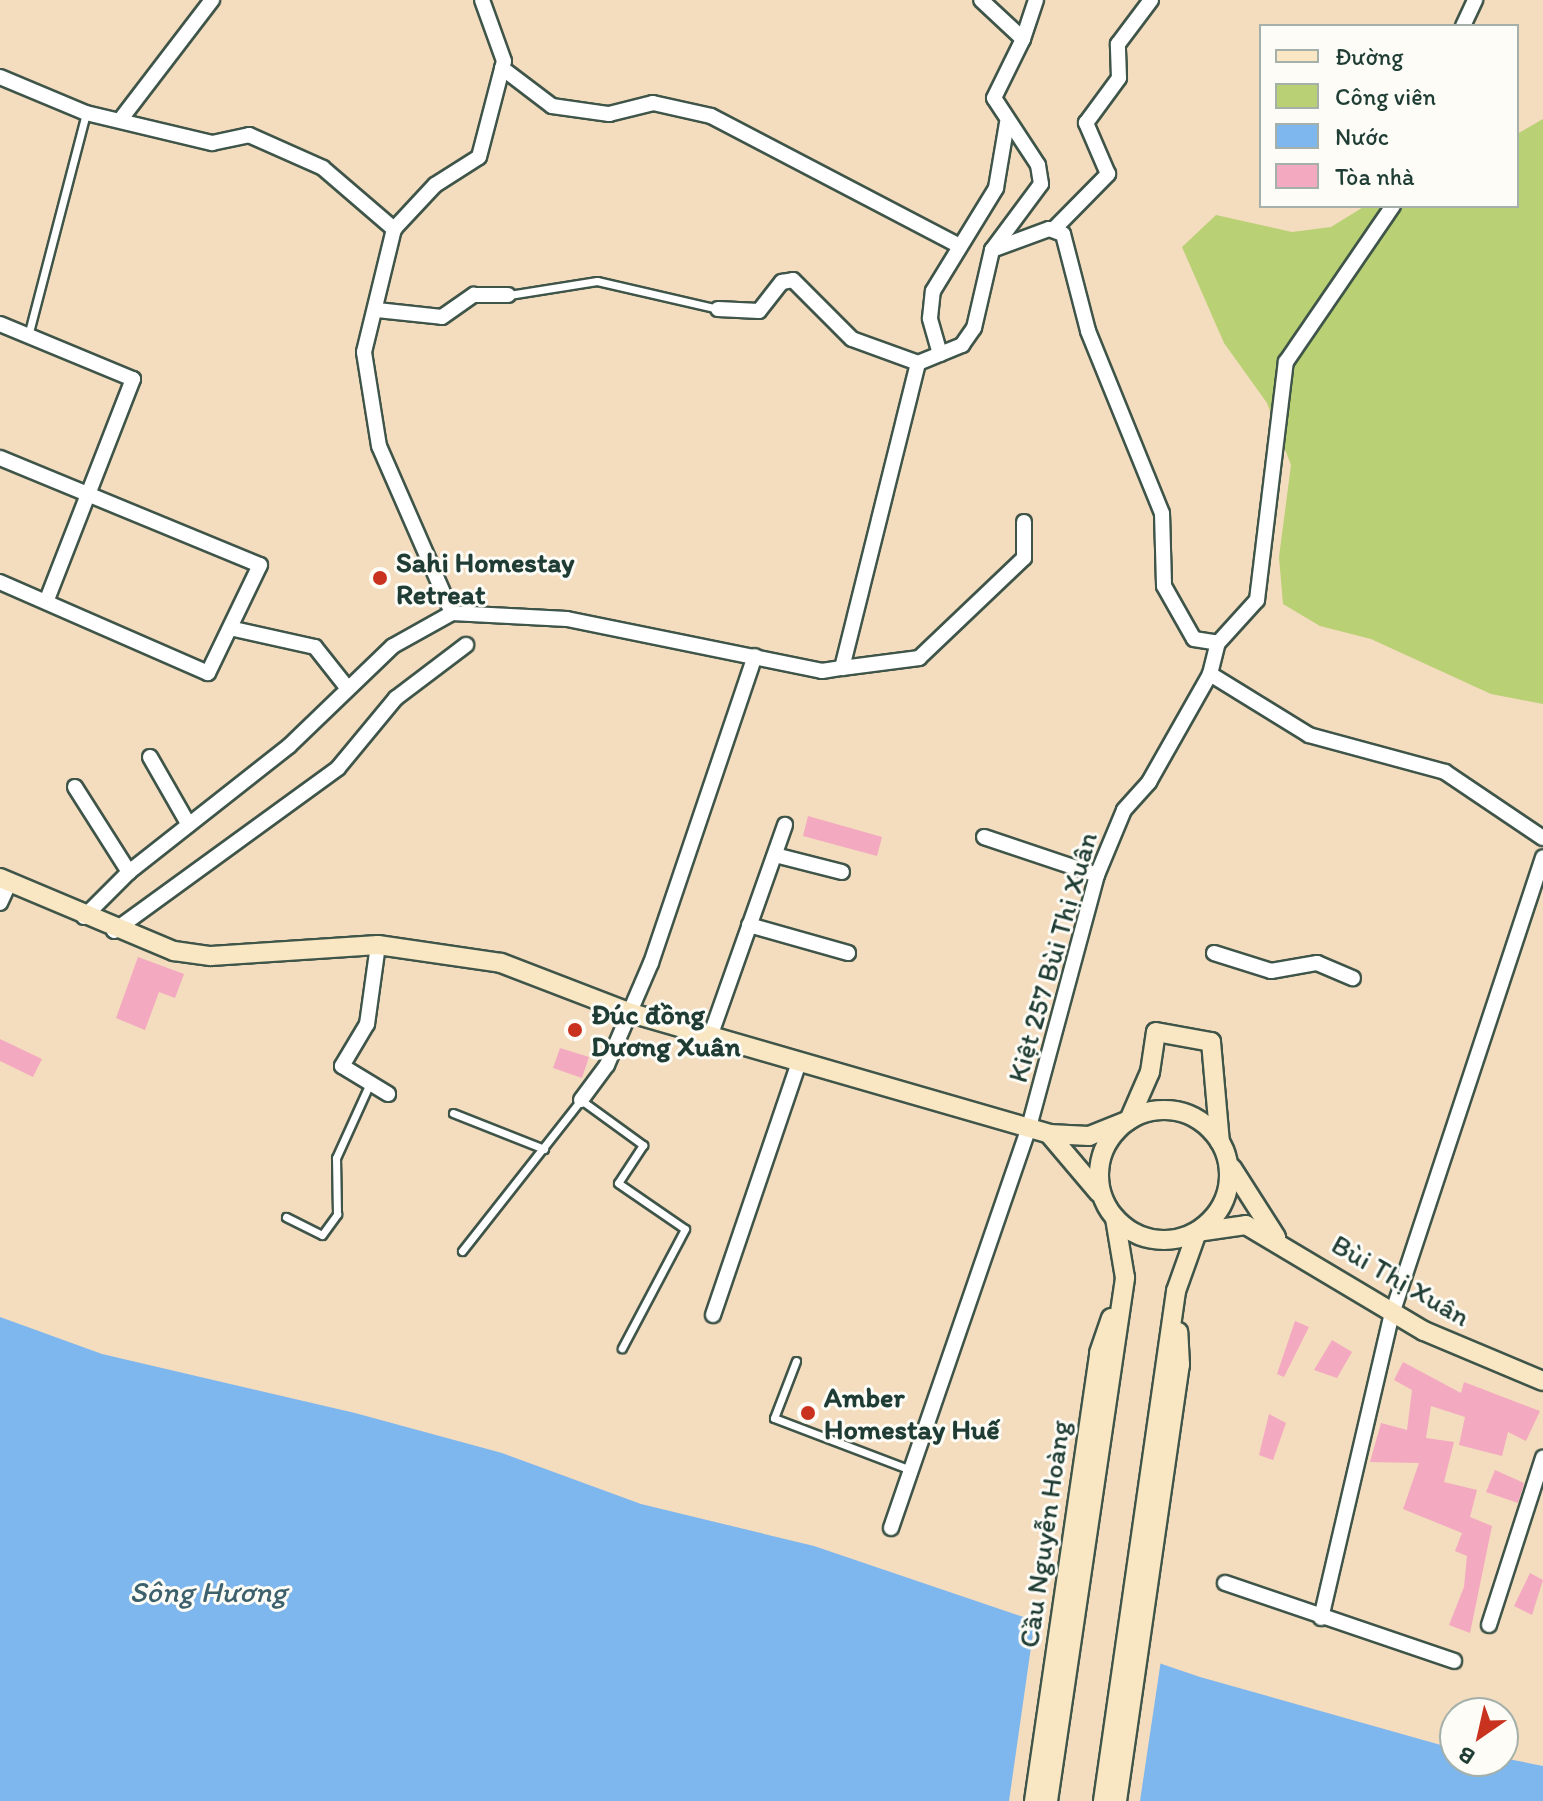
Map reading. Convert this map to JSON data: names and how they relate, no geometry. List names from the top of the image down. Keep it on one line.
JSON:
{"streets":{"main road":["Bùi Thị Xuân","Cầu Nguyễn Hoàng"],"street":["Kiệt 257 Bùi Thị Xuân"]},"water":["Sông Hương"],"places":["Sahi Homestay Retreat","Đúc đồng Dương Xuân","Amber Homestay Huế"],"legend":["Đường","Công viên","Nước","Tòa nhà"],"north":"bottom left"}
